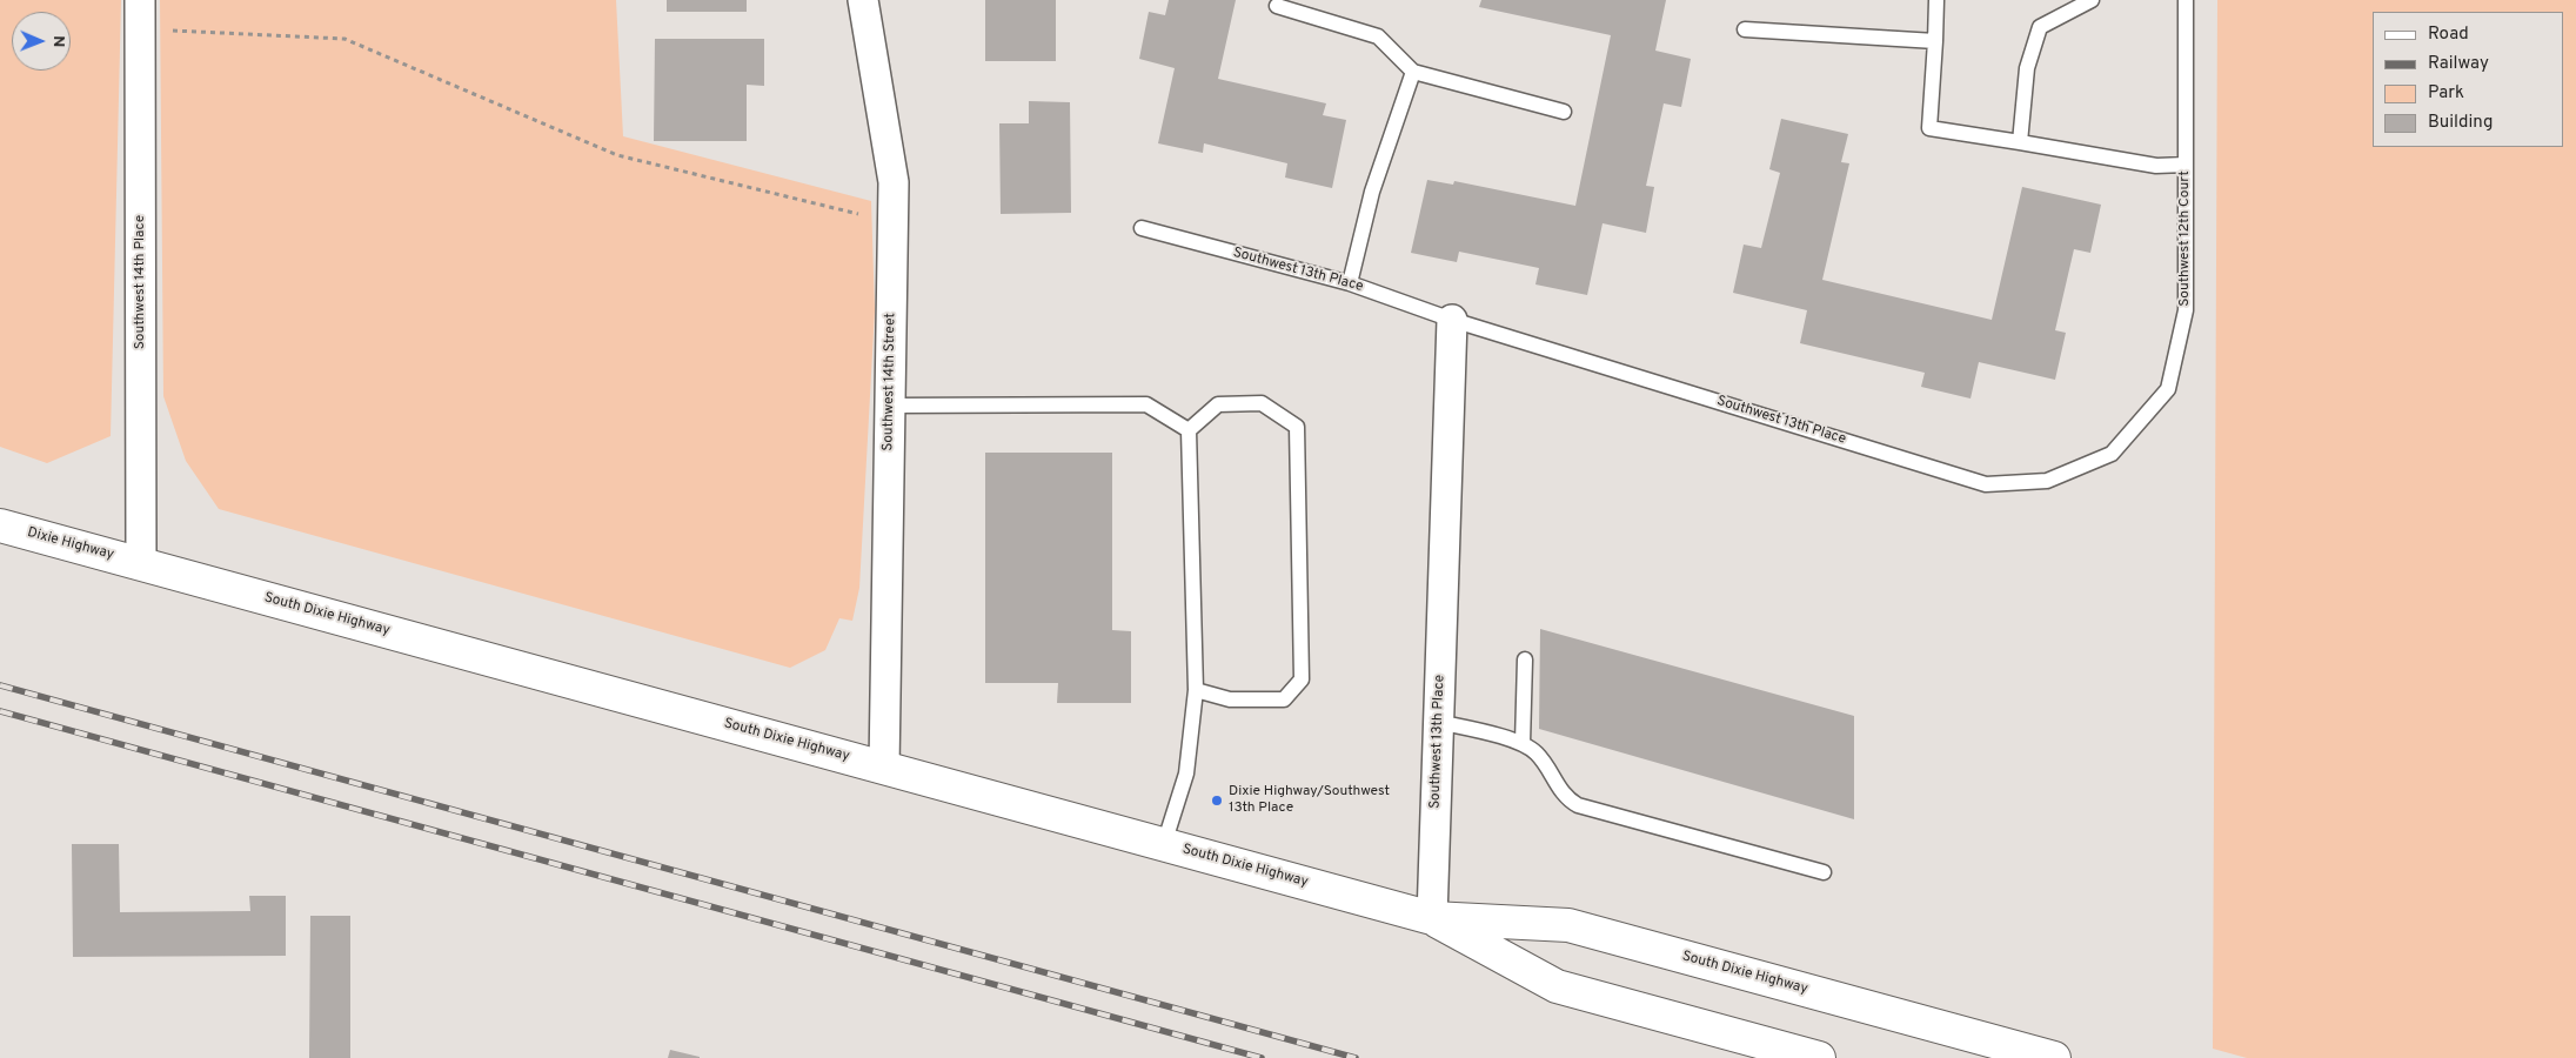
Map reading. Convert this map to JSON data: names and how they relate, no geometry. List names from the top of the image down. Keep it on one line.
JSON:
{"streets":{"main road":["Dixie Highway","South Dixie Highway"],"street":["Southwest 13th Place","Southwest 14th Place","Southwest 14th Street"],"lane":["Southwest 12th Court"]},"crossings":[["Southwest 12th Court","Southwest 13th Place"],["Southwest 13th Place","South Dixie Highway"],["Southwest 14th Place","Dixie Highway"],["Southwest 14th Place","South Dixie Highway"],["Southwest 14th Street","South Dixie Highway"],["Dixie Highway","South Dixie Highway"]],"places":["Dixie Highway/Southwest 13th Place"],"legend":["Road","Railway","Park","Building"],"north":"right"}
